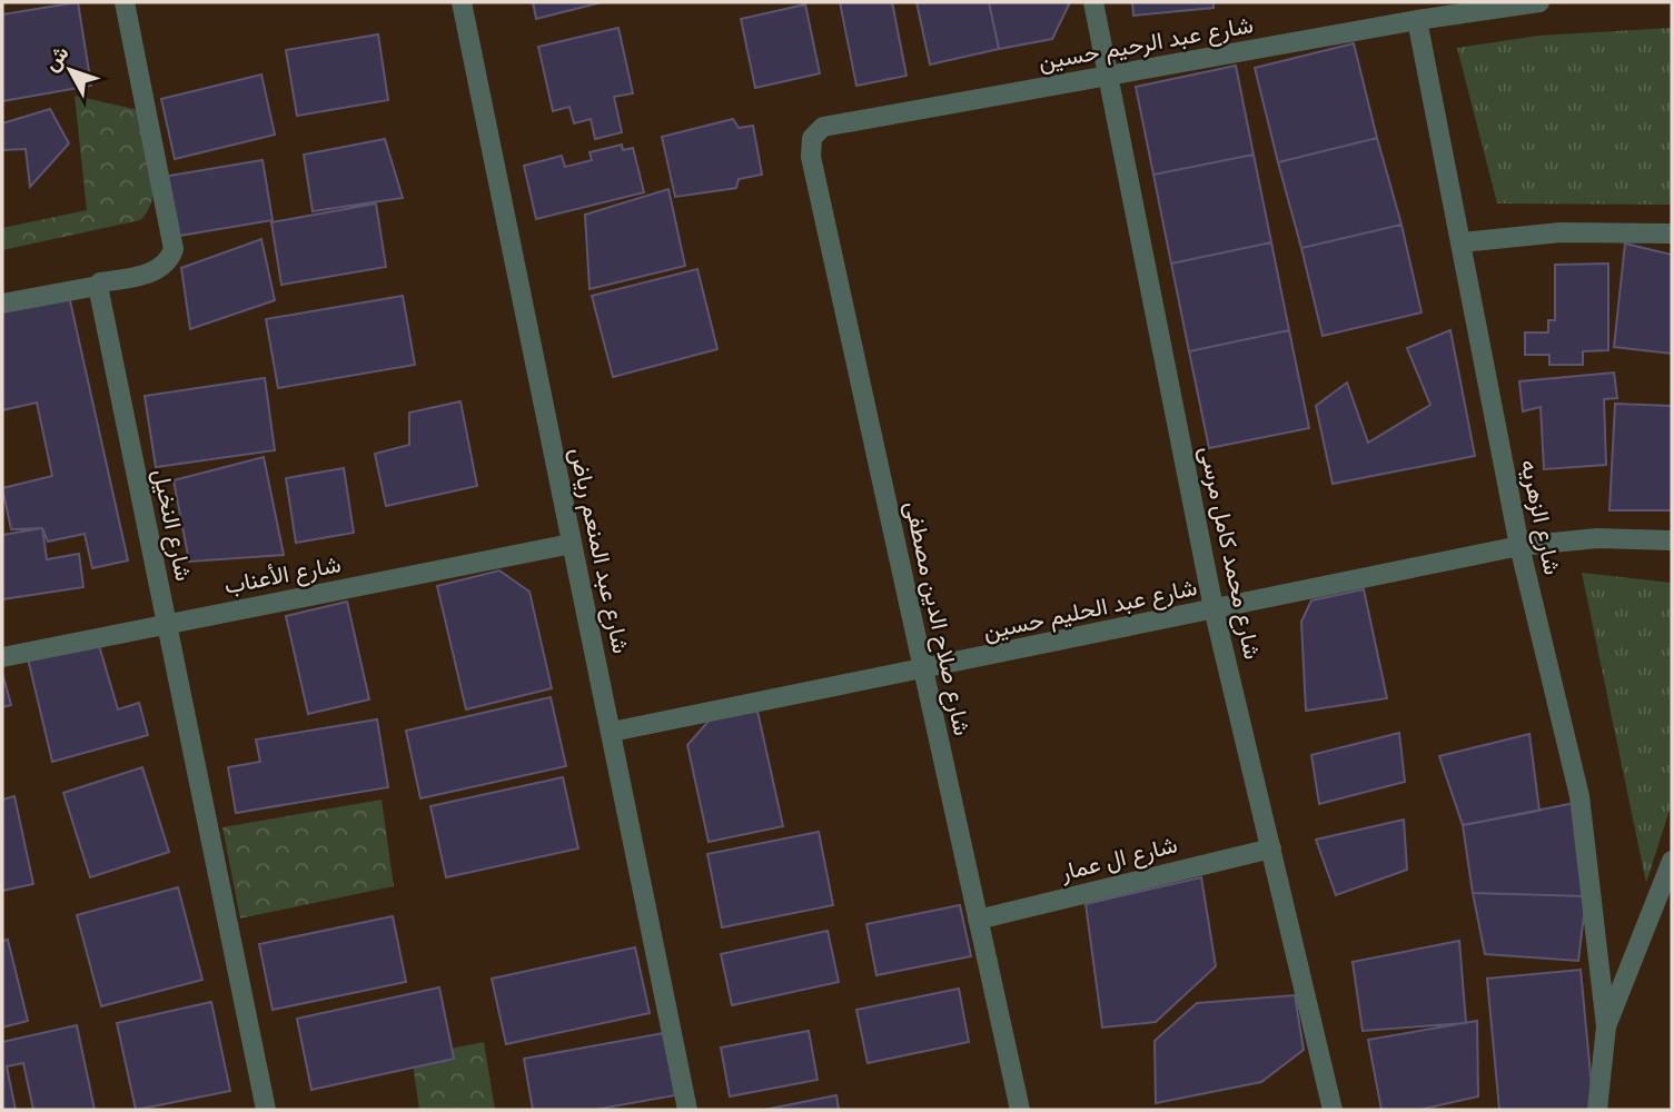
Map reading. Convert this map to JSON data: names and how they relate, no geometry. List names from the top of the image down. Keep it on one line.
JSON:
{"streets":{"street":["شارع عبد الرحيم حسين","شارع الزهريه","شارع النخيل","شارع عبد المنعم رياض","شارع محمد كامل مرسى","شارع الأعناب","شارع عبد الحليم حسين","شارع صلاح الدين مصطفى","شارع ال عمار"]},"crossings":[["شارع عبد الرحيم حسين","شارع الزهريه"],["شارع عبد الرحيم حسين","شارع محمد كامل مرسى"],["شارع عبد الرحيم حسين","شارع صلاح الدين مصطفى"],["شارع الزهريه","شارع عبد الحليم حسين"],["شارع النخيل","شارع الأعناب"],["شارع عبد المنعم رياض","شارع الأعناب"],["شارع عبد المنعم رياض","شارع عبد الحليم حسين"],["شارع محمد كامل مرسى","شارع عبد الحليم حسين"],["شارع محمد كامل مرسى","شارع ال عمار"],["شارع عبد الحليم حسين","شارع صلاح الدين مصطفى"],["شارع صلاح الدين مصطفى","شارع ال عمار"]],"north":"top left"}
